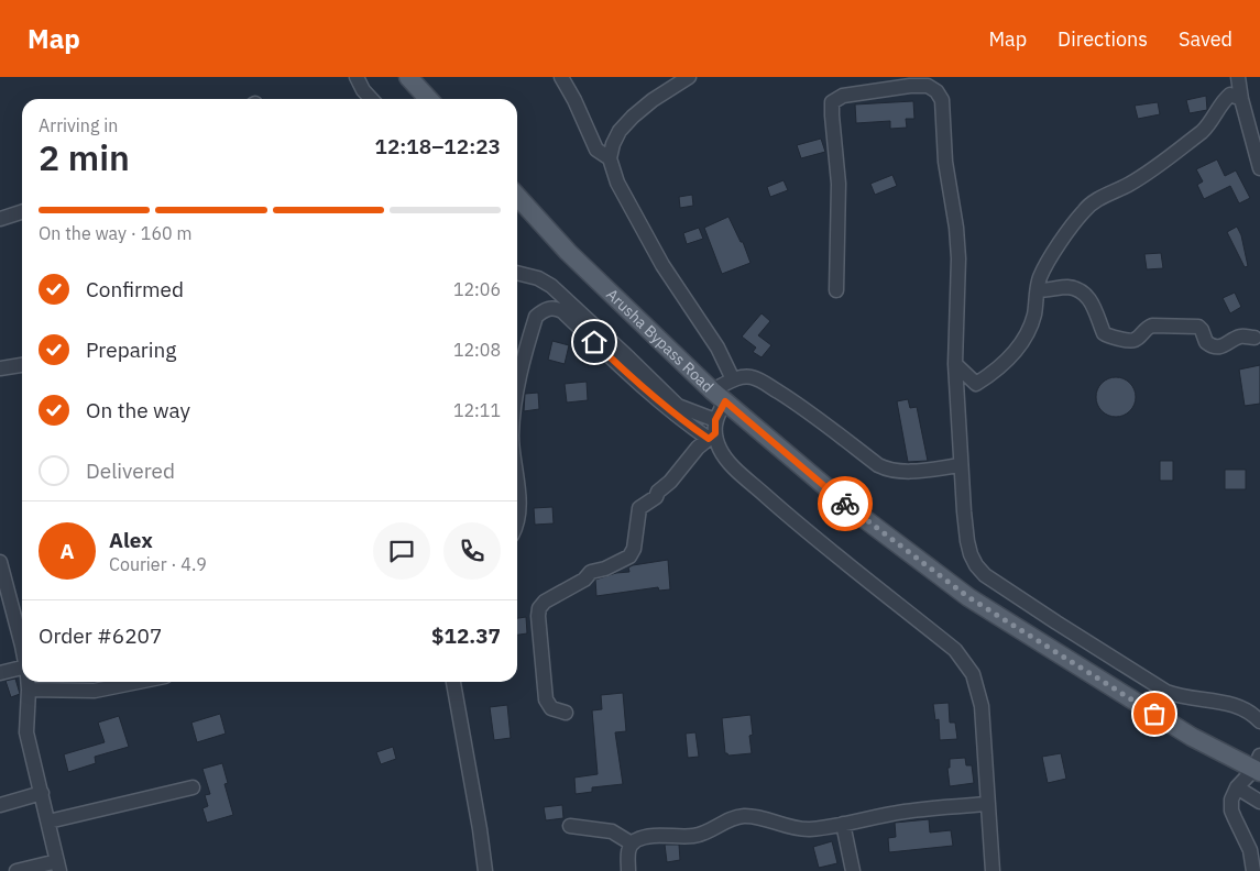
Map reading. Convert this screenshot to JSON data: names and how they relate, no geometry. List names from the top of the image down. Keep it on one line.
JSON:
{"streets":{"main road":["Arusha Bypass Road"]},"page":{"header":"Map","nav":["Map","Directions","Saved"],"heading":["2 min","Arriving in","12:18–12:23"],"panel":["Alex","Courier · 4.9","Order #6207","$12.37"],"bar":"On the way · 160 m","list":[["Confirmed","12:06"],["Preparing","12:08"],["On the way","12:11"],"Delivered"],"round":"A"}}
